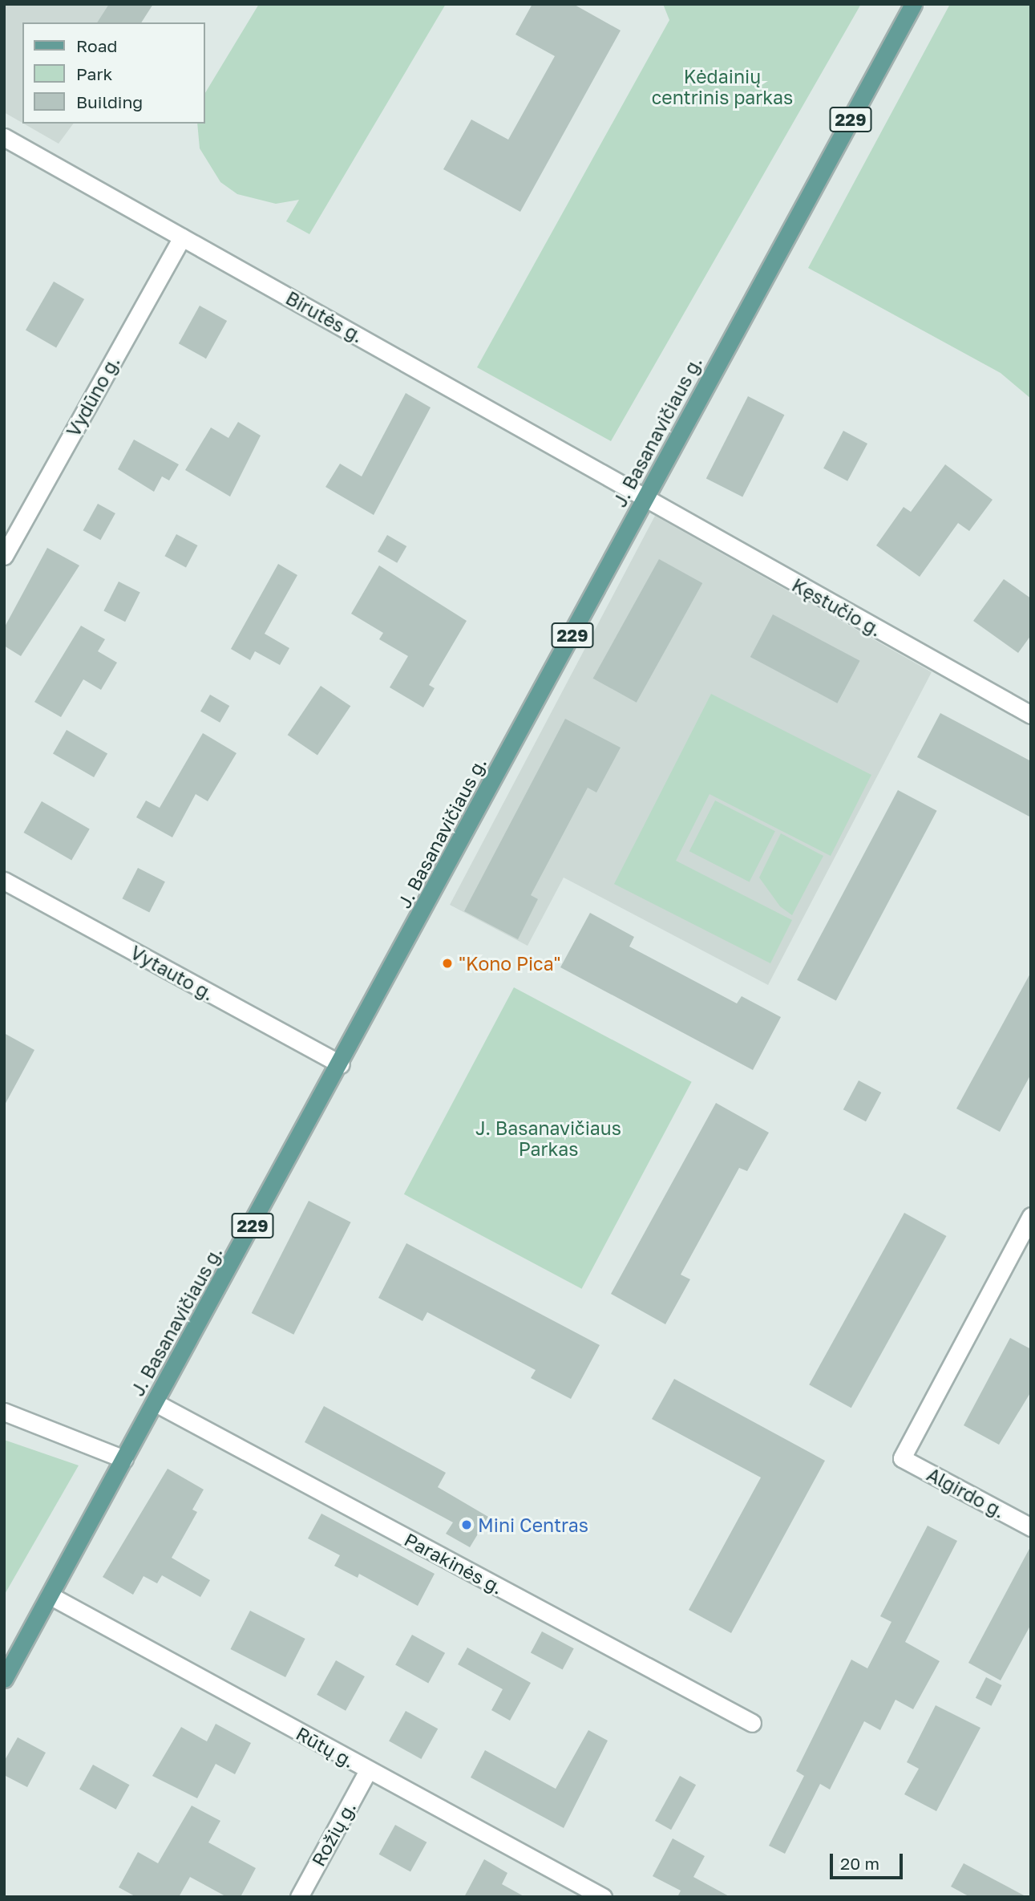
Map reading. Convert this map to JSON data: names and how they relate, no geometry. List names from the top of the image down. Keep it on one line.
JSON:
{"streets":{"main road":["229","J. Basanavičiaus g."],"street":["Birutės g.","Vydūno g.","Kęstučio g.","Vytauto g.","Algirdo g.","Parakinės g.","Rūtų g.","Rožių g."]},"crossings":[["Birutės g.","Vydūno g."],["Birutės g.","J. Basanavičiaus g."],["Birutės g.","Kęstučio g."],["J. Basanavičiaus g.","Kęstučio g."],["J. Basanavičiaus g.","Vytauto g."],["J. Basanavičiaus g.","Parakinės g."],["J. Basanavičiaus g.","Rūtų g."],["Rūtų g.","Rožių g."]],"parks":["Kėdainių centrinis parkas","J. Basanavičiaus Parkas"],"places":["\"Kono Pica\"","Mini Centras"],"legend":["Road","Park","Building"],"scale_bar":"20 m"}
